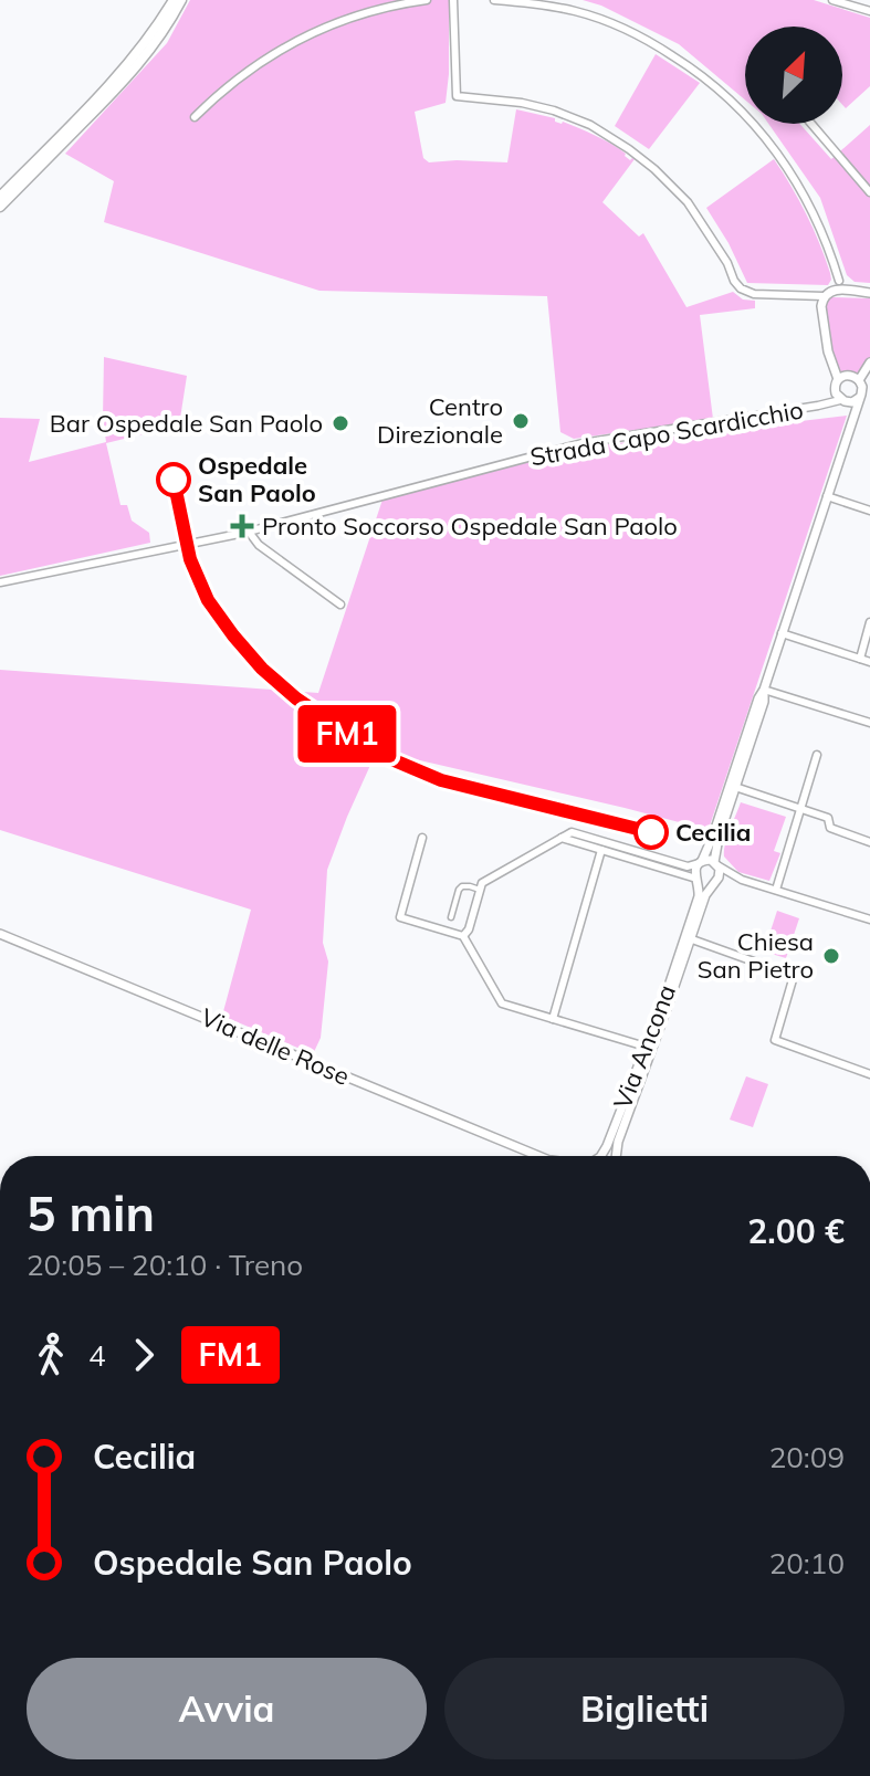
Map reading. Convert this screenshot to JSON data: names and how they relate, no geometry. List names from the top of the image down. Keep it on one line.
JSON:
{"streets":{"street":["Strada Capo Scardicchio","Via delle Rose","Via Ancona"]},"places":{"other":["Centro Direzionale","Bar Ospedale San Paolo","Ospedale San Paolo","Cecilia","Chiesa San Pietro"],"health":["Pronto Soccorso Ospedale San Paolo"]},"north":"top right","page":{"on_map":"FM1","heading":["5 min","20:05 – 20:10 · Treno","2.00 €"],"legs":["4","FM1"],"list":[{"name":"Cecilia","value":"20:09"},{"name":"Ospedale San Paolo","value":"20:10"}],"buttons":["Avvia","Biglietti"]}}
